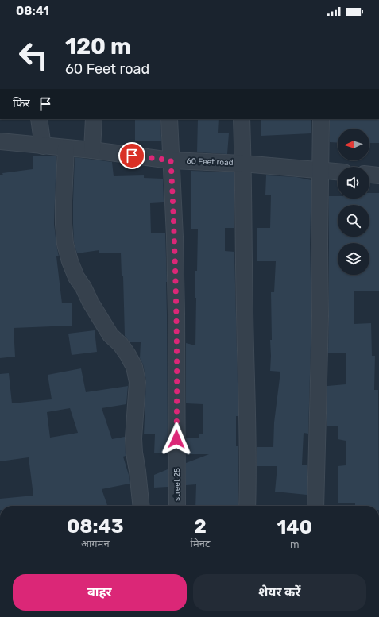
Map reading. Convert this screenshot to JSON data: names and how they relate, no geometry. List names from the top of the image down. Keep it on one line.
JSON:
{"streets":{"street":["60 Feet road","street 25"]},"crossings":[["60 Feet road","street 25"]],"north":"left","page":{"status":"08:41","turn":["120 m","60 Feet road"],"then":"फिर","eta":["08:43","आगमन","2","मिनट","140","m"],"buttons":["बाहर","शेयर करें"]}}
